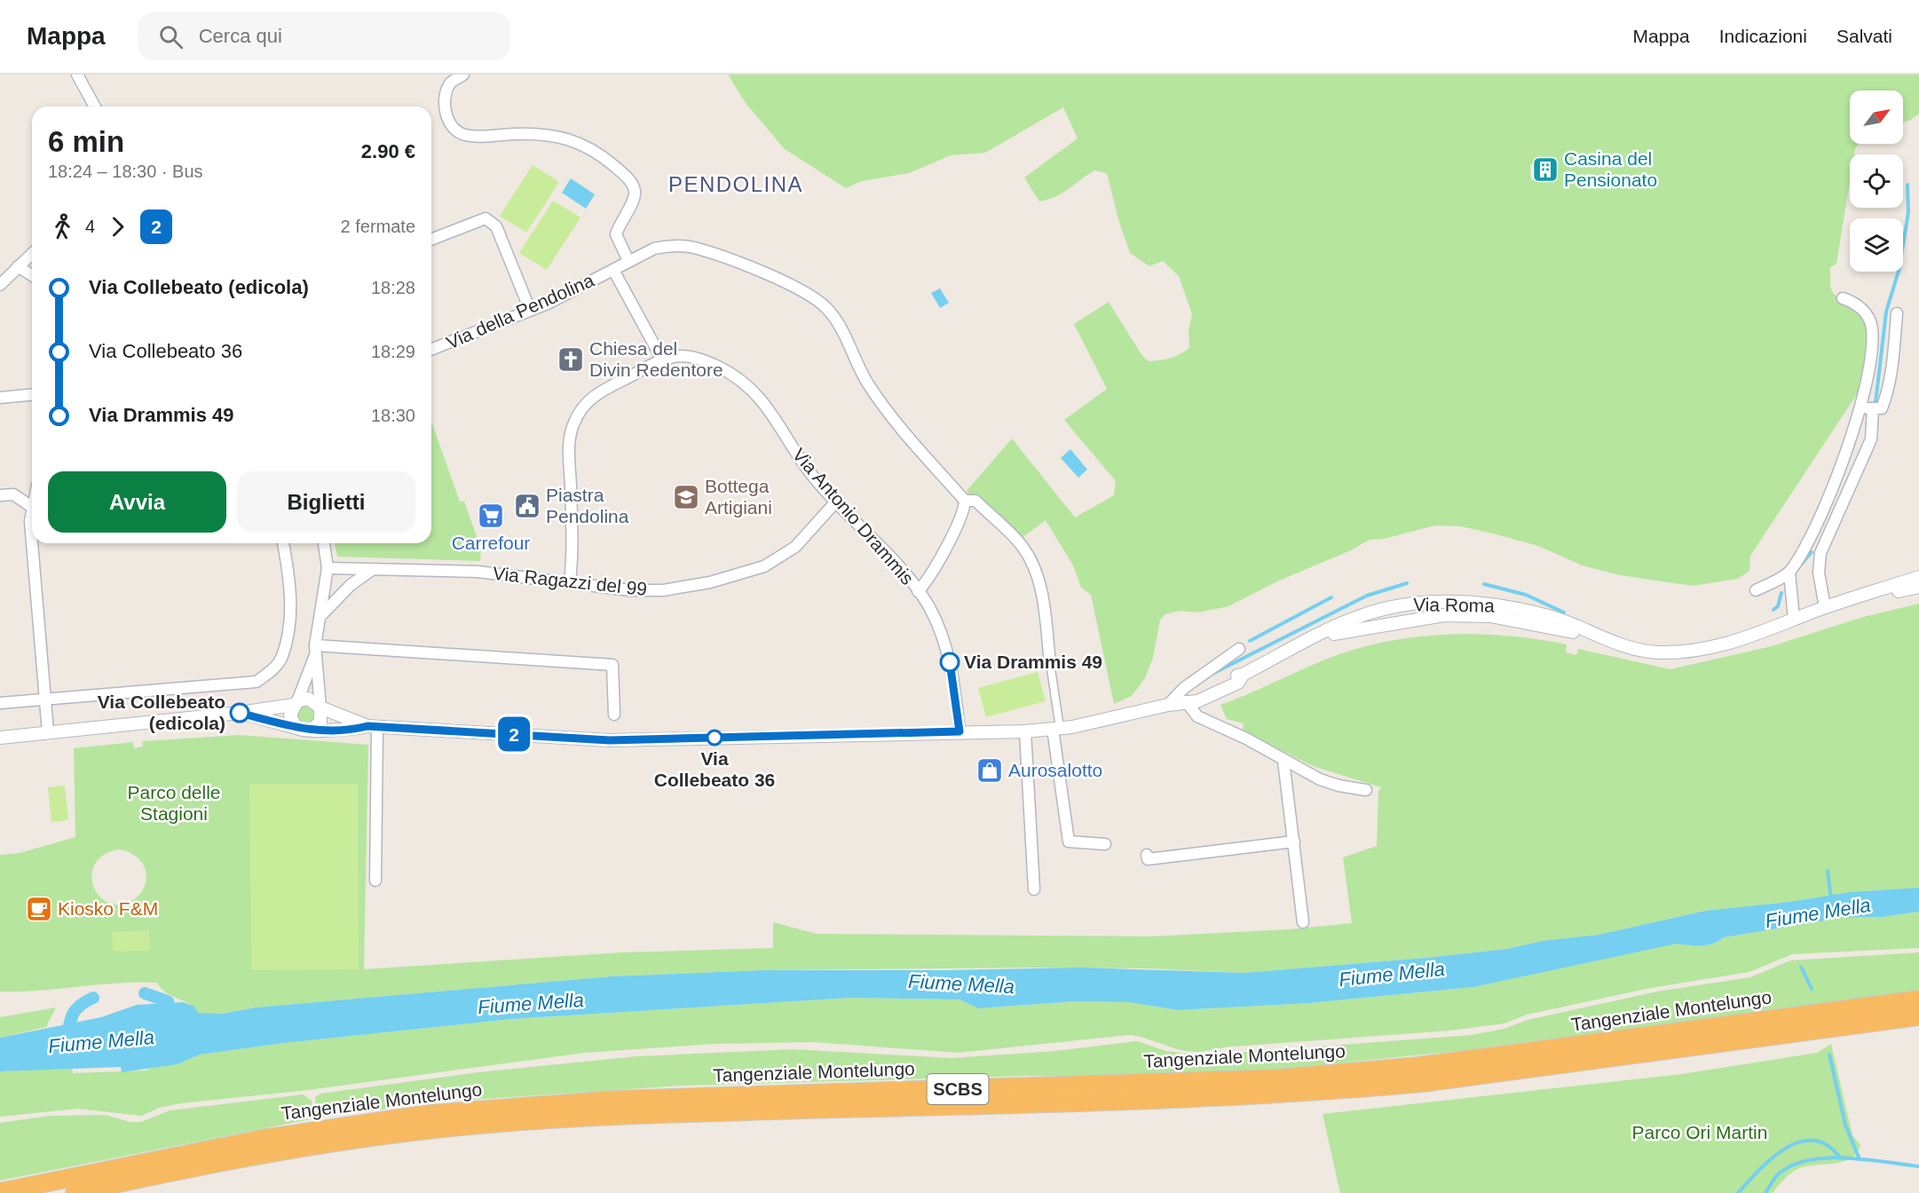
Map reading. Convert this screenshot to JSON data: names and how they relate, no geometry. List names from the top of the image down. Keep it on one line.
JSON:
{"streets":{"highway":["Tangenziale Montelungo","SCBS"],"street":["Via della Pendolina","Via Antonio Drammis","Via Ragazzi del 99","Via Roma"]},"crossings":[["Via della Pendolina","Via Antonio Drammis"],["Via Antonio Drammis","Via Ragazzi del 99"]],"districts":["PENDOLINA"],"water":["Fiume Mella"],"parks":["Parco delle Stagioni","Parco Ori Martin"],"places":{"building":["Casina del Pensionato"],"church":["Chiesa del Divin Redentore"],"school or university":["Bottega Artigiani"],"public building":["Piastra Pendolina"],"supermarket":["Carrefour"],"other":["Via Drammis 49","Via Collebeato (edicola)","Via Collebeato 36"],"shop":["Aurosalotto"],"cafe":["Kiosko F&M"]},"lines":["bus line 2"],"north":"top right","page":{"header":"Mappa","search":"Cerca qui","nav":["Mappa","Indicazioni","Salvati"],"on_map":"2","heading":["6 min","18:24 – 18:30 · Bus","2.90 €"],"legs":["4","2","2 fermate"],"list":[{"name":"Via Collebeato (edicola)","value":"18:28"},{"name":"Via Collebeato 36","value":"18:29"},{"name":"Via Drammis 49","value":"18:30"}],"buttons":["Avvia","Biglietti"]}}
